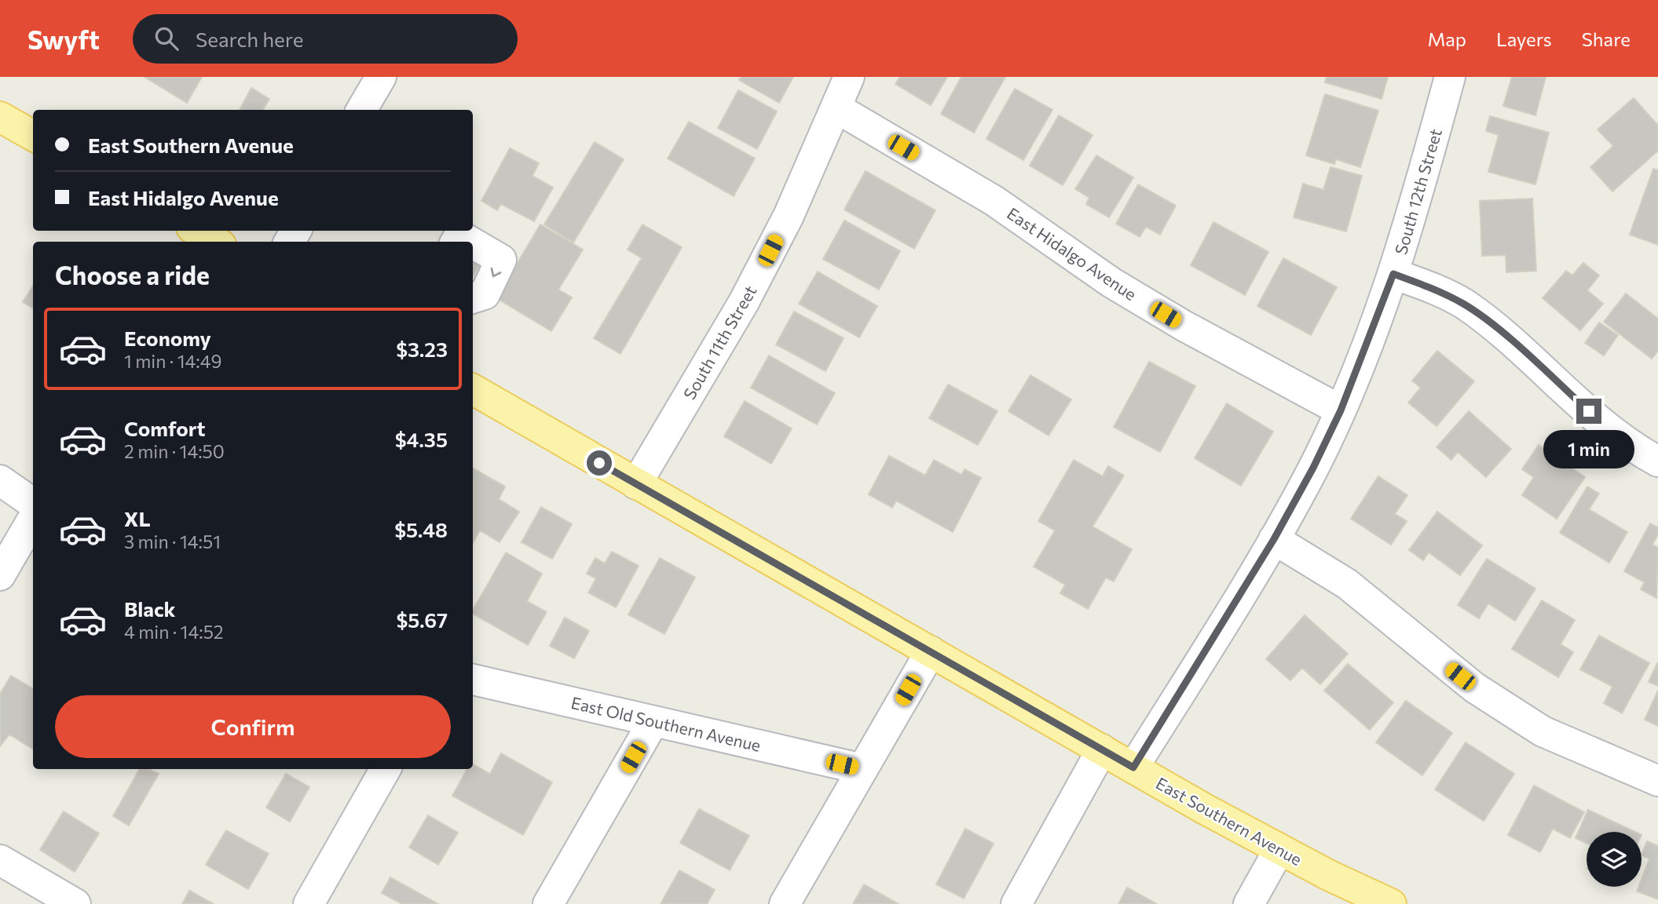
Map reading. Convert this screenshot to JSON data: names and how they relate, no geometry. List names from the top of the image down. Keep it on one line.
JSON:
{"streets":{"main road":["East Southern Avenue"],"street":["South 12th Street","East Hidalgo Avenue","South 11th Street","East Old Southern Avenue"]},"crossings":[["South 12th Street","East Hidalgo Avenue"],["South 12th Street","East Southern Avenue"],["East Hidalgo Avenue","South 11th Street"],["South 11th Street","East Southern Avenue"]],"page":{"header":"Swyft","search":"Search here","nav":["Map","Layers","Share"],"banner":["East Southern Avenue","East Hidalgo Avenue"],"heading":"Choose a ride","list":[{"name":"Economy","note":"1 min · 14:49","value":"$3.23"},{"name":"Comfort","note":"2 min · 14:50","value":"$4.35"},{"name":"XL","note":"3 min · 14:51","value":"$5.48"},{"name":"Black","note":"4 min · 14:52","value":"$5.67"}],"bubble":"1 min","buttons":"Confirm"}}
